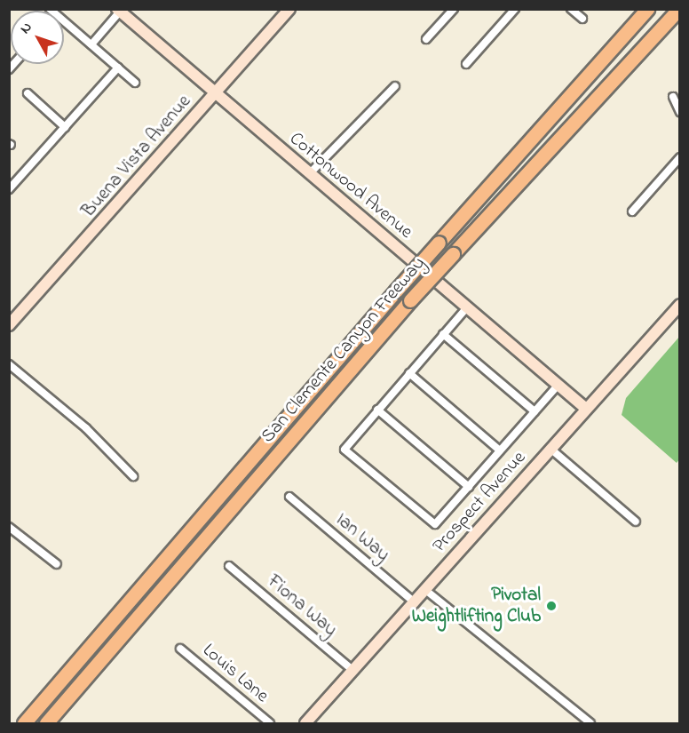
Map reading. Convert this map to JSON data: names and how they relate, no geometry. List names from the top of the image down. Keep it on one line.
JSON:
{"streets":{"highway":["San Clemente Canyon Freeway"],"street":["Buena Vista Avenue","Cottonwood Avenue","Prospect Avenue","Ian Way","Fiona Way","Louis Lane"]},"crossings":[["Buena Vista Avenue","Cottonwood Avenue"],["Cottonwood Avenue","Prospect Avenue"],["Prospect Avenue","Ian Way"],["Prospect Avenue","Fiona Way"]],"places":["Pivotal Weightlifting Club"],"north":"top left"}
